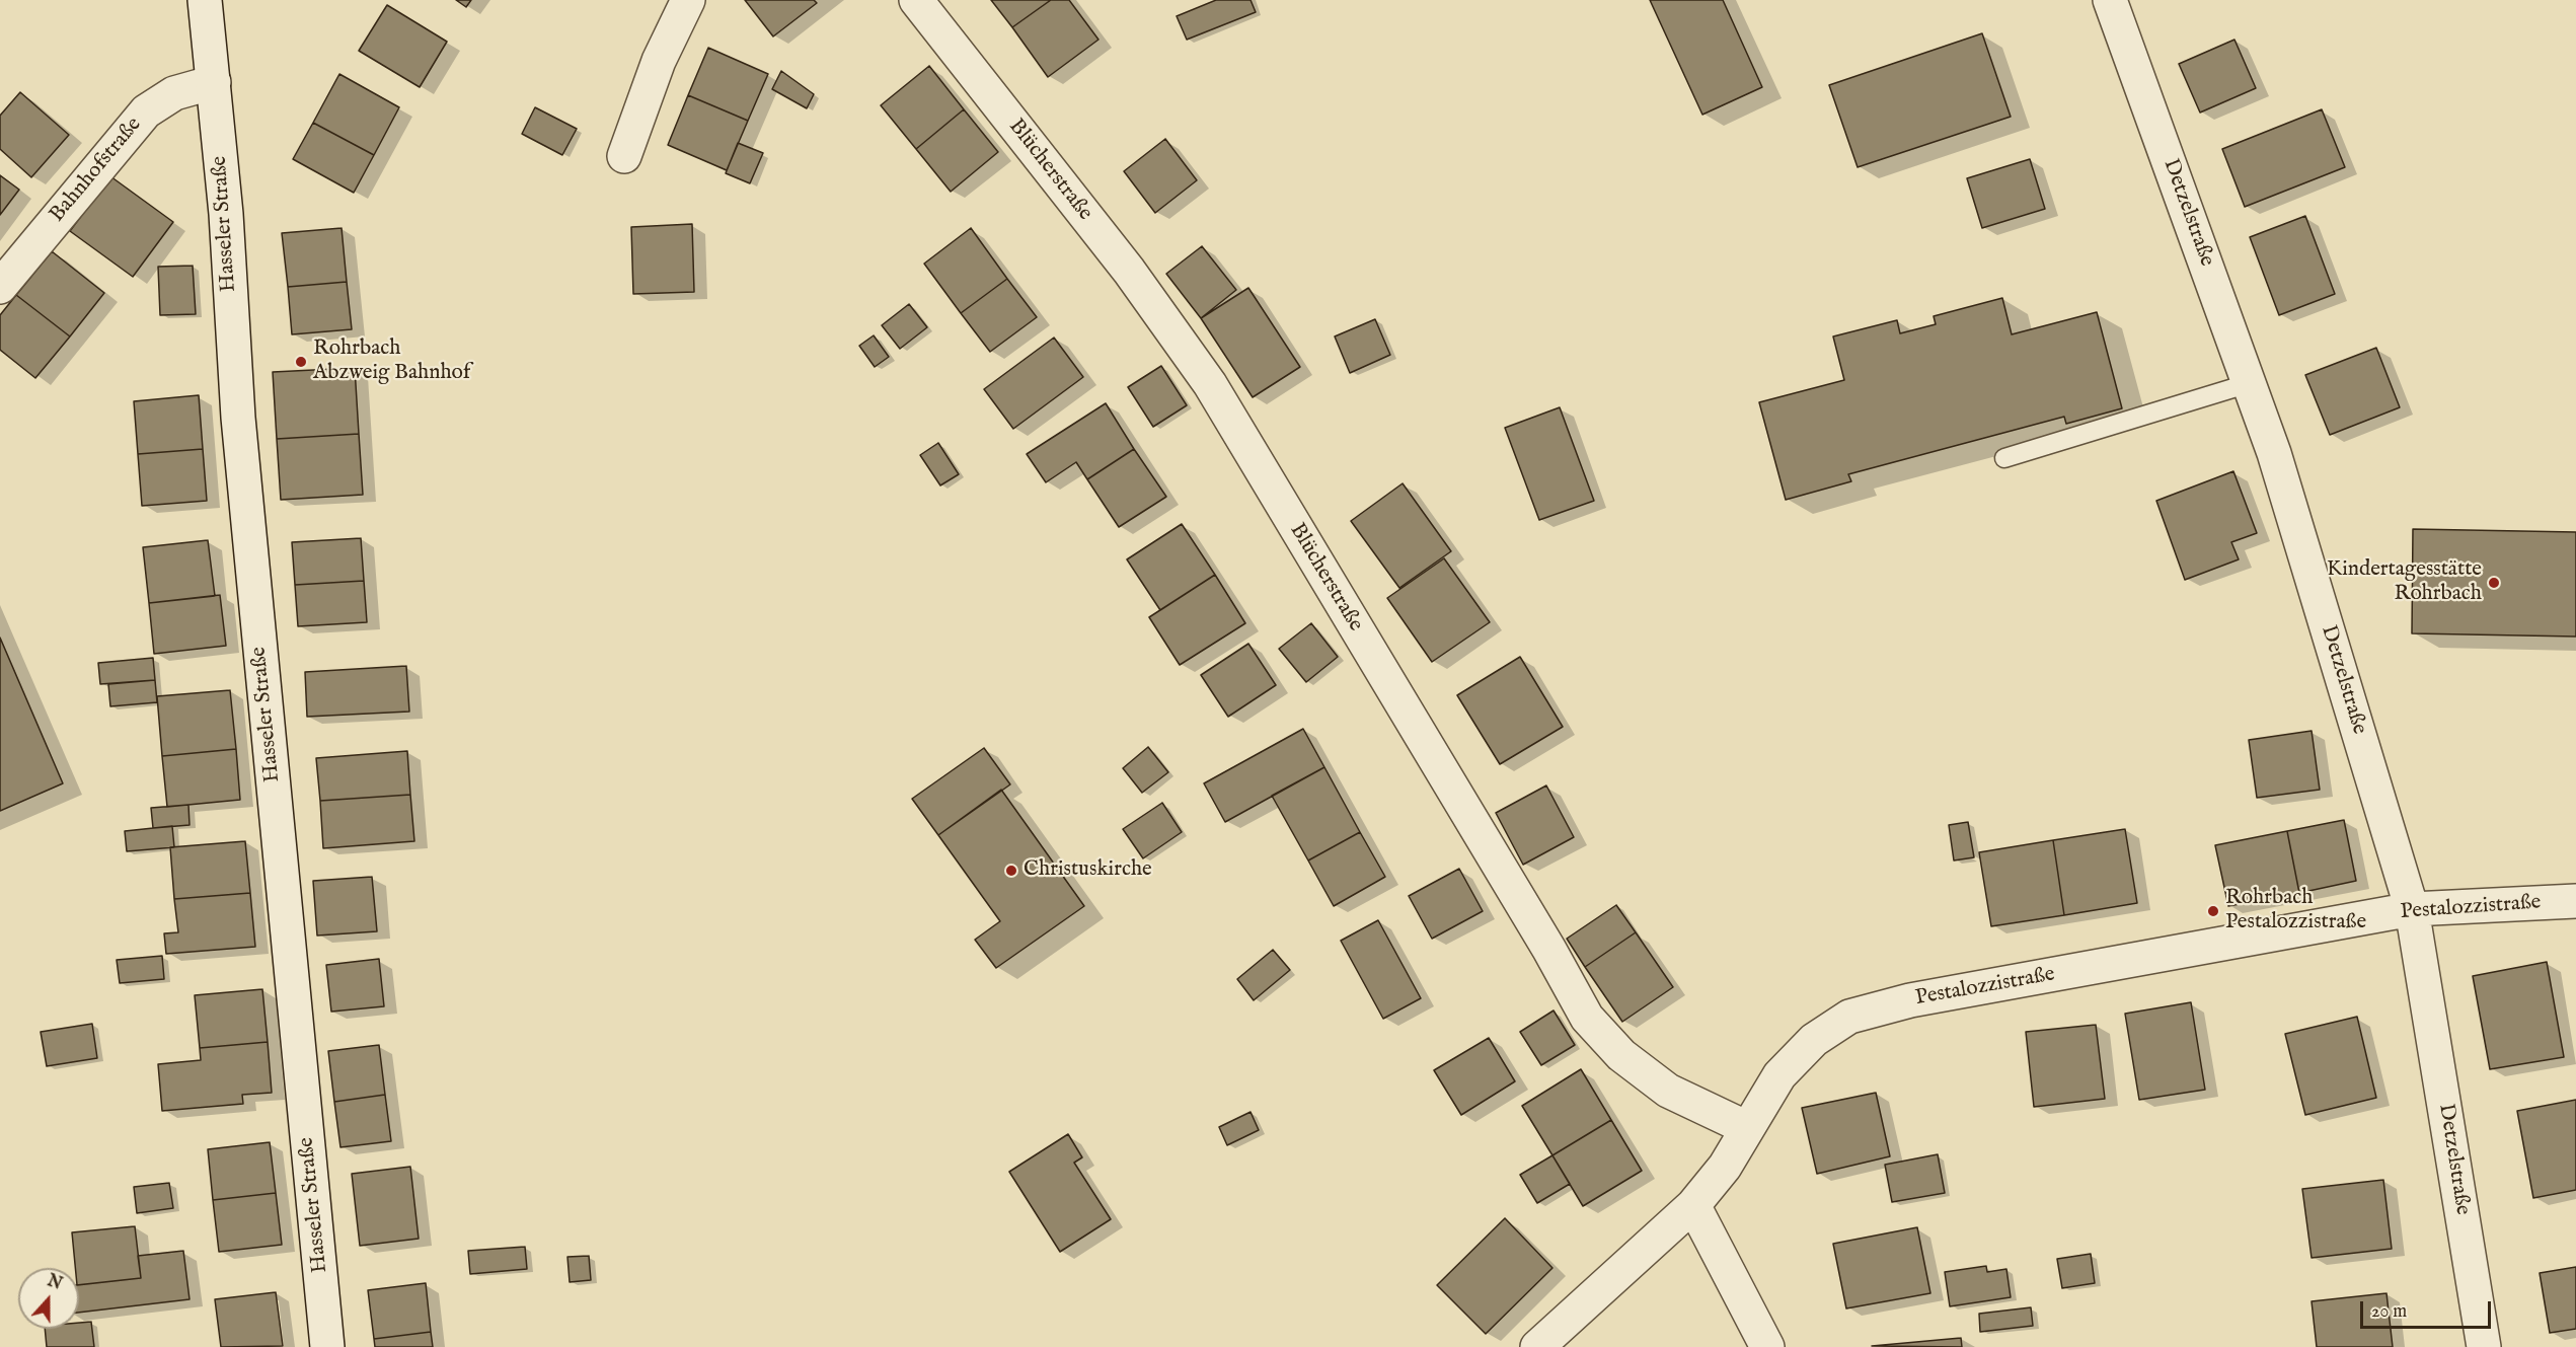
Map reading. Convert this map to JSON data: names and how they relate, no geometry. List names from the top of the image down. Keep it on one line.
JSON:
{"streets":{"street":["Bahnhofstraße","Blücherstraße","Detzelstraße","Hasseler Straße","Pestalozzistraße"]},"crossings":[["Bahnhofstraße","Hasseler Straße"],["Blücherstraße","Pestalozzistraße"],["Detzelstraße","Pestalozzistraße"]],"places":["Rohrbach Abzweig Bahnhof","Kindertagesstätte Rohrbach","Christuskirche","Rohrbach Pestalozzistraße"],"scale_bar":"20 m","north":"top"}
